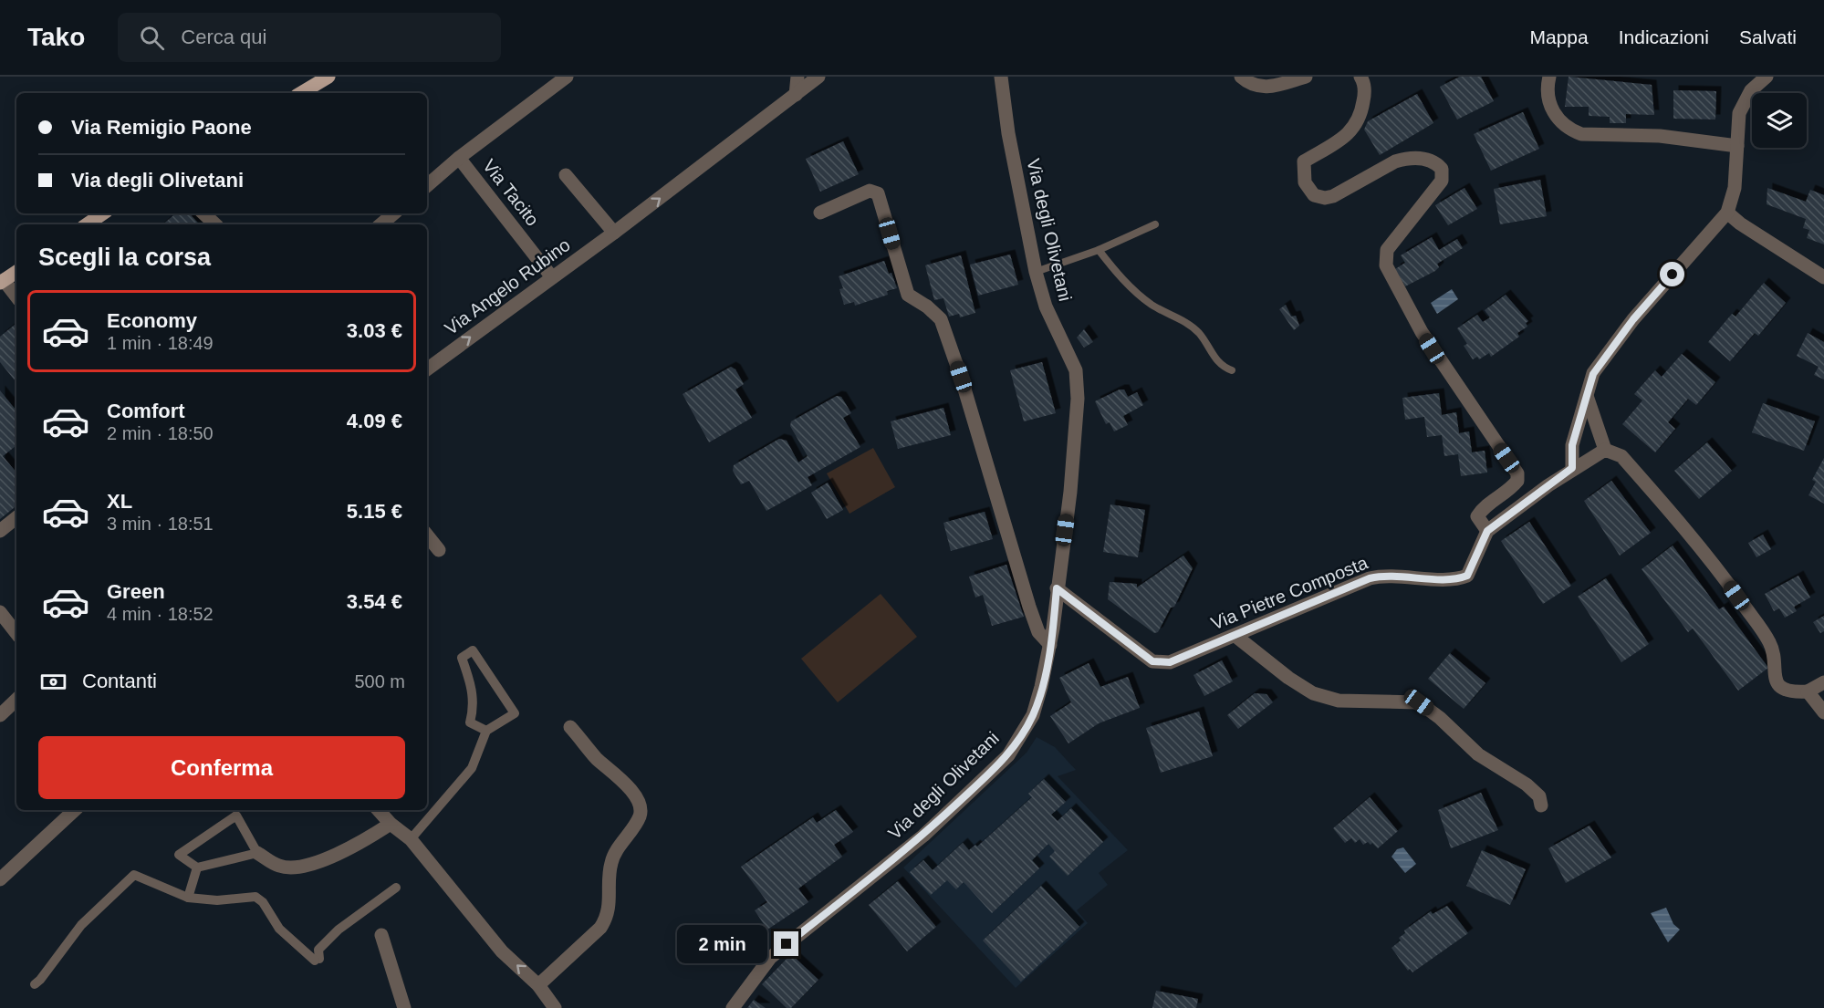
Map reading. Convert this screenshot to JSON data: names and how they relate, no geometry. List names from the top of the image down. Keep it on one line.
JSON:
{"streets":{"street":["Via Tacito","Via degli Olivetani","Via Angelo Rubino","Via Pietre Composta"]},"crossings":[["Via Tacito","Via Angelo Rubino"],["Via degli Olivetani","Via Pietre Composta"]],"one_way":["Via Angelo Rubino"],"page":{"header":"Tako","search":"Cerca qui","nav":["Mappa","Indicazioni","Salvati"],"banner":["Via Remigio Paone","Via degli Olivetani"],"heading":"Scegli la corsa","list":[{"name":"Economy","note":"1 min · 18:49","value":"3.03 €"},{"name":"Comfort","note":"2 min · 18:50","value":"4.09 €"},{"name":"XL","note":"3 min · 18:51","value":"5.15 €"},{"name":"Green","note":"4 min · 18:52","value":"3.54 €"}],"pay":["Contanti","500 m"],"buttons":"Conferma","bubble":"2 min"}}
